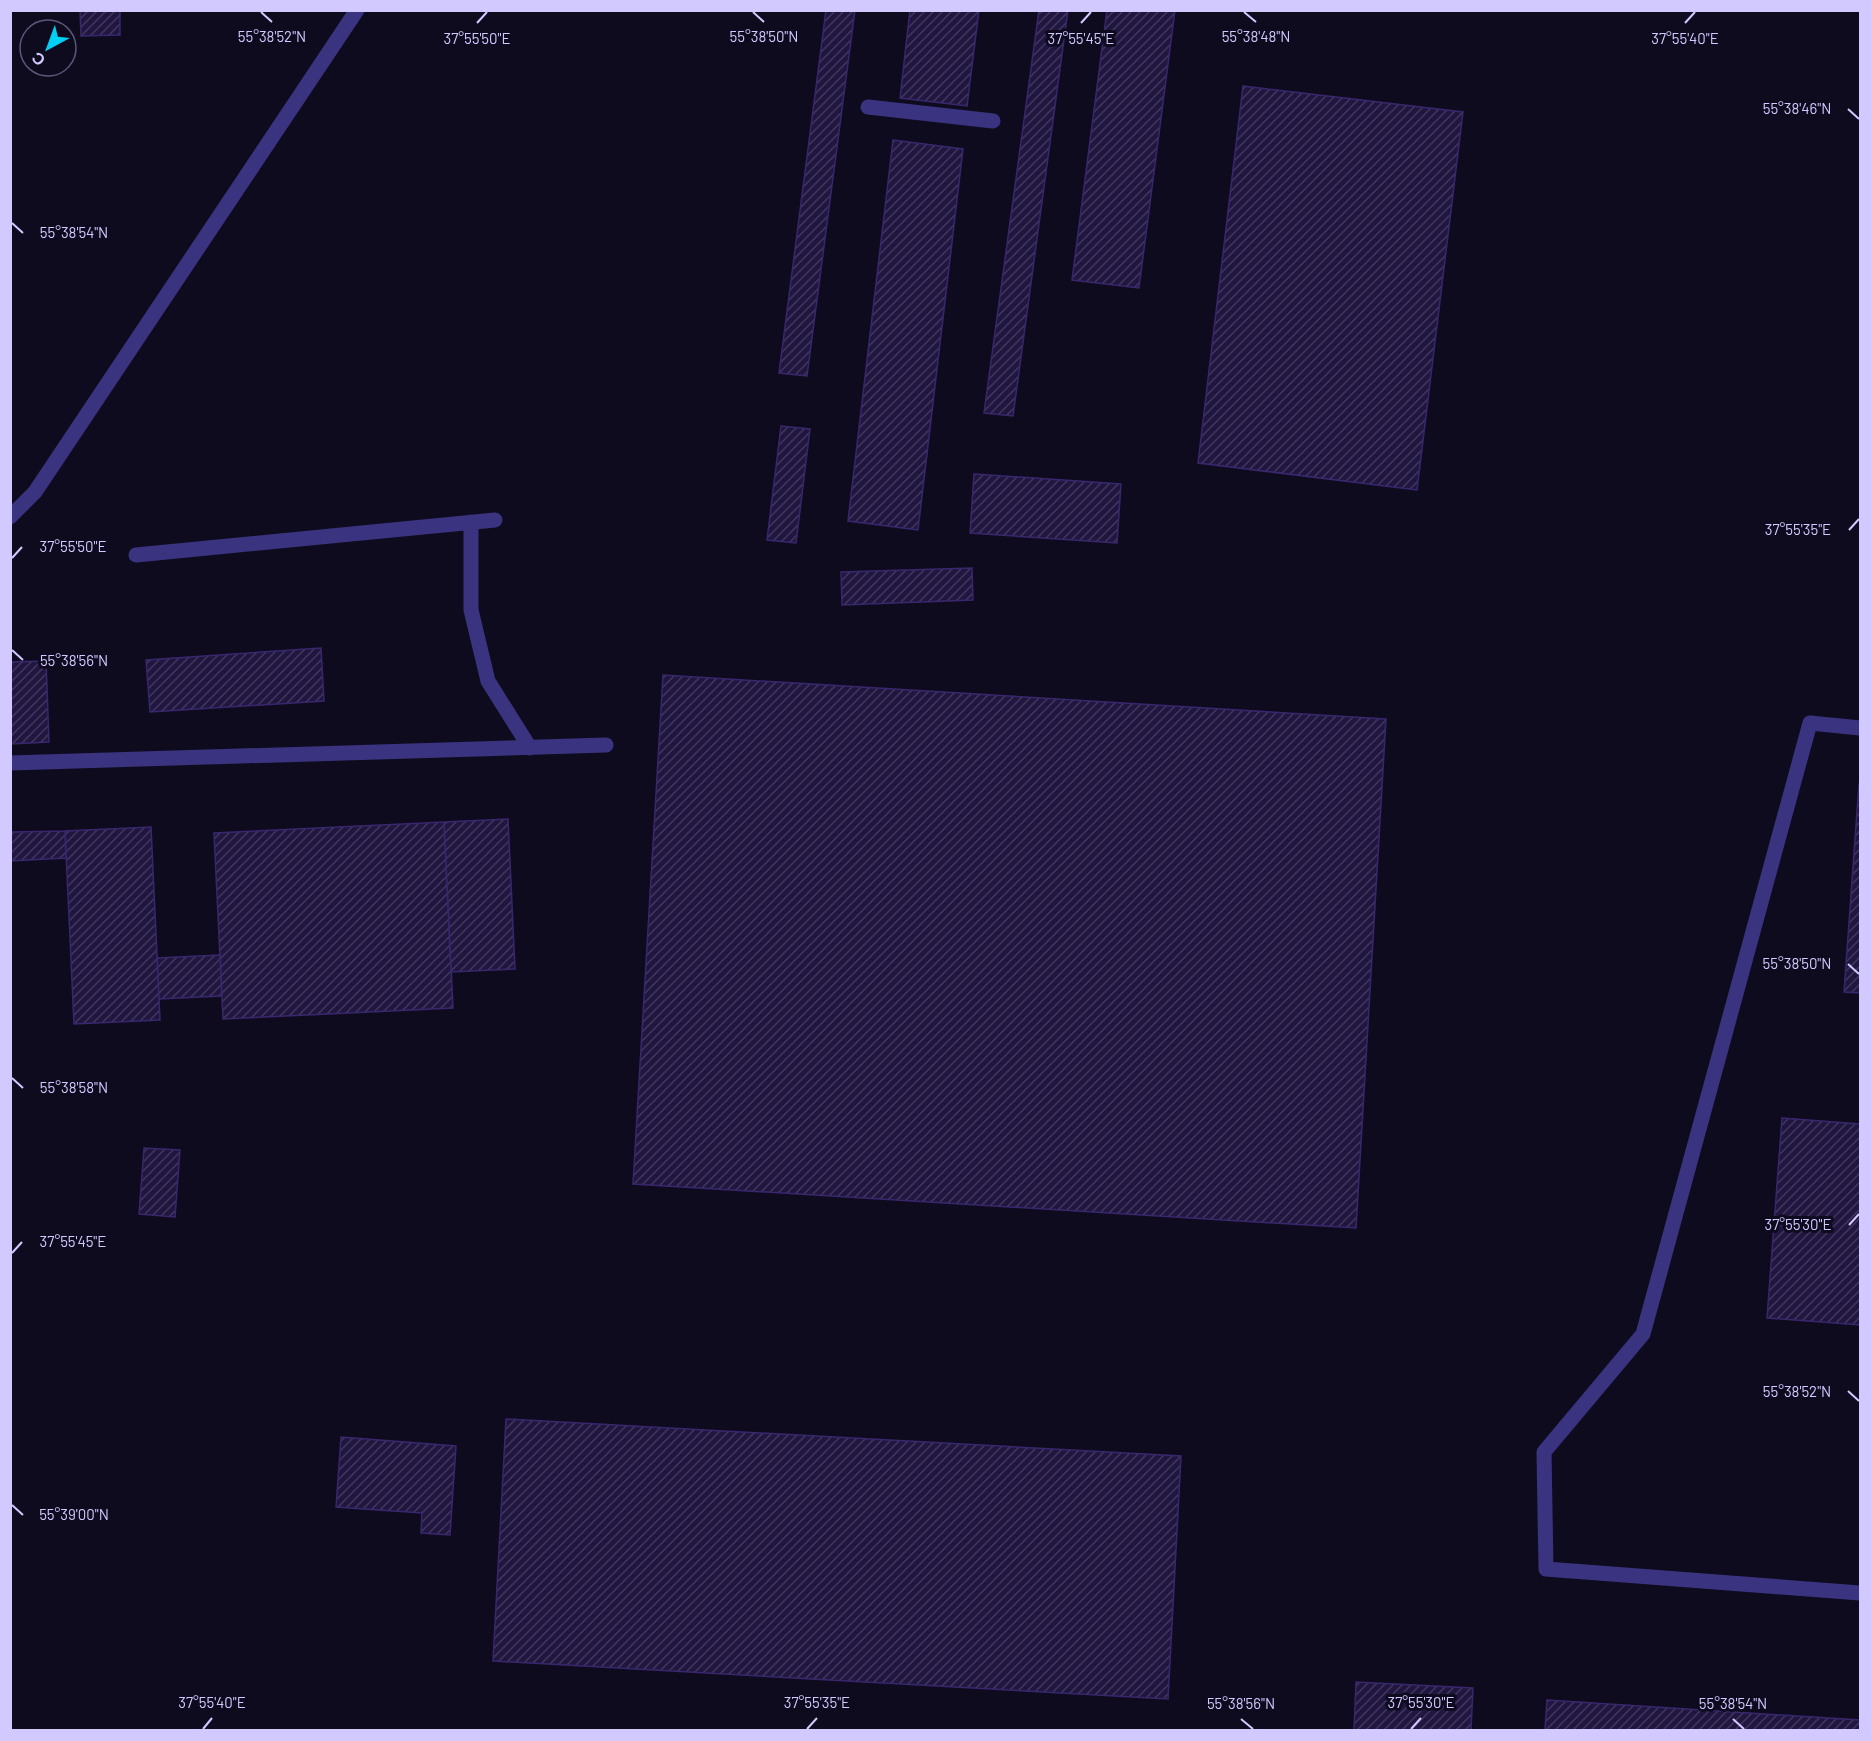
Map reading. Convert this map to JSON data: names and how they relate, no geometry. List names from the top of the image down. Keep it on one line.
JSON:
{"north":"bottom left","coordinates":["55°38'52\"N","55°38'50\"N","55°38'48\"N","37°55'45\"E","37°55'50\"E","37°55'40\"E","55°38'46\"N","55°38'54\"N","37°55'35\"E","55°38'56\"N","55°38'58\"N","37°55'30\"E","55°39'00\"N"]}
